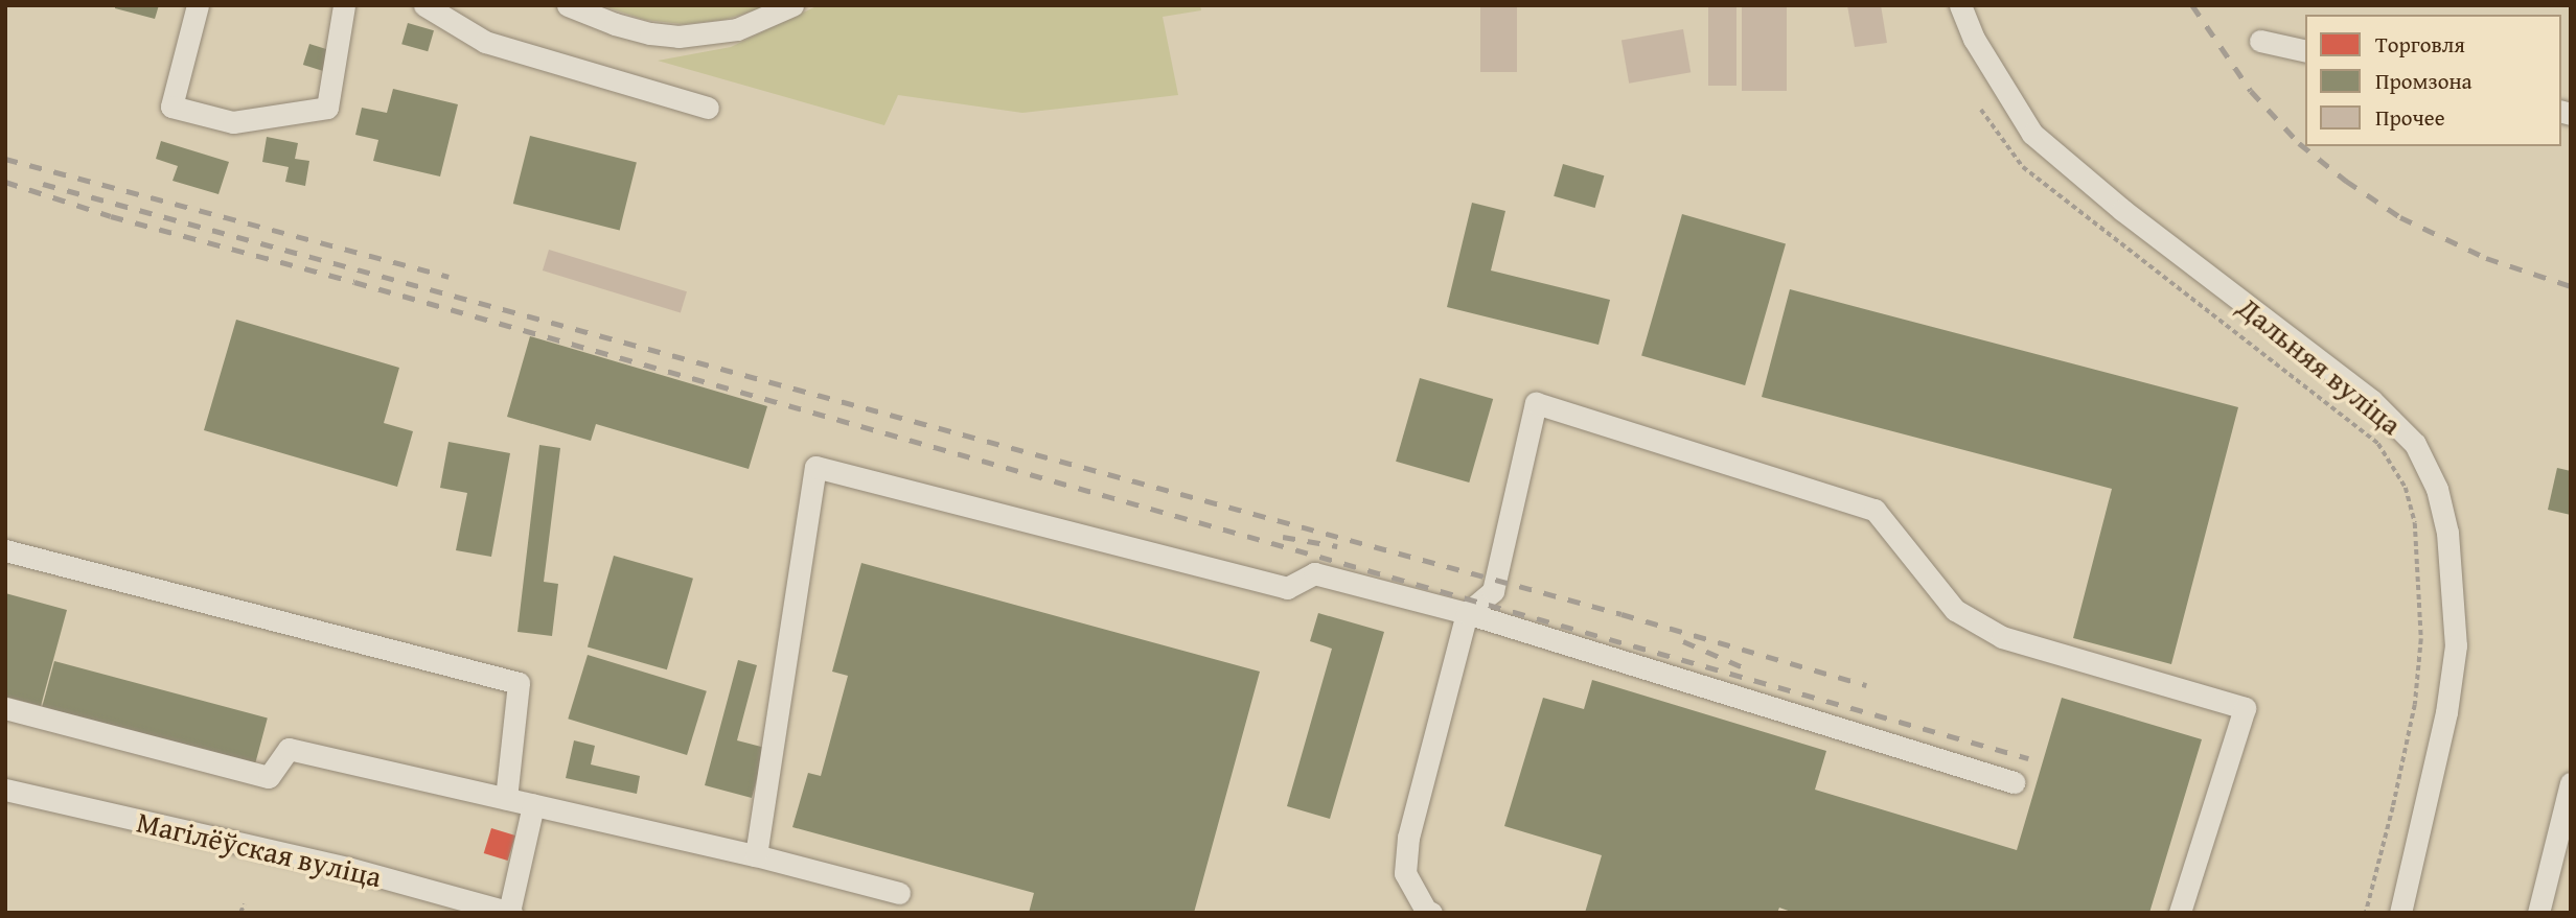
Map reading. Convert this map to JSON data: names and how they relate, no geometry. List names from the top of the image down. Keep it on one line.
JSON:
{"streets":{"street":["Дальняя вуліца","Магілёўская вуліца"]},"legend":["Торговля","Промзона","Прочее"]}
